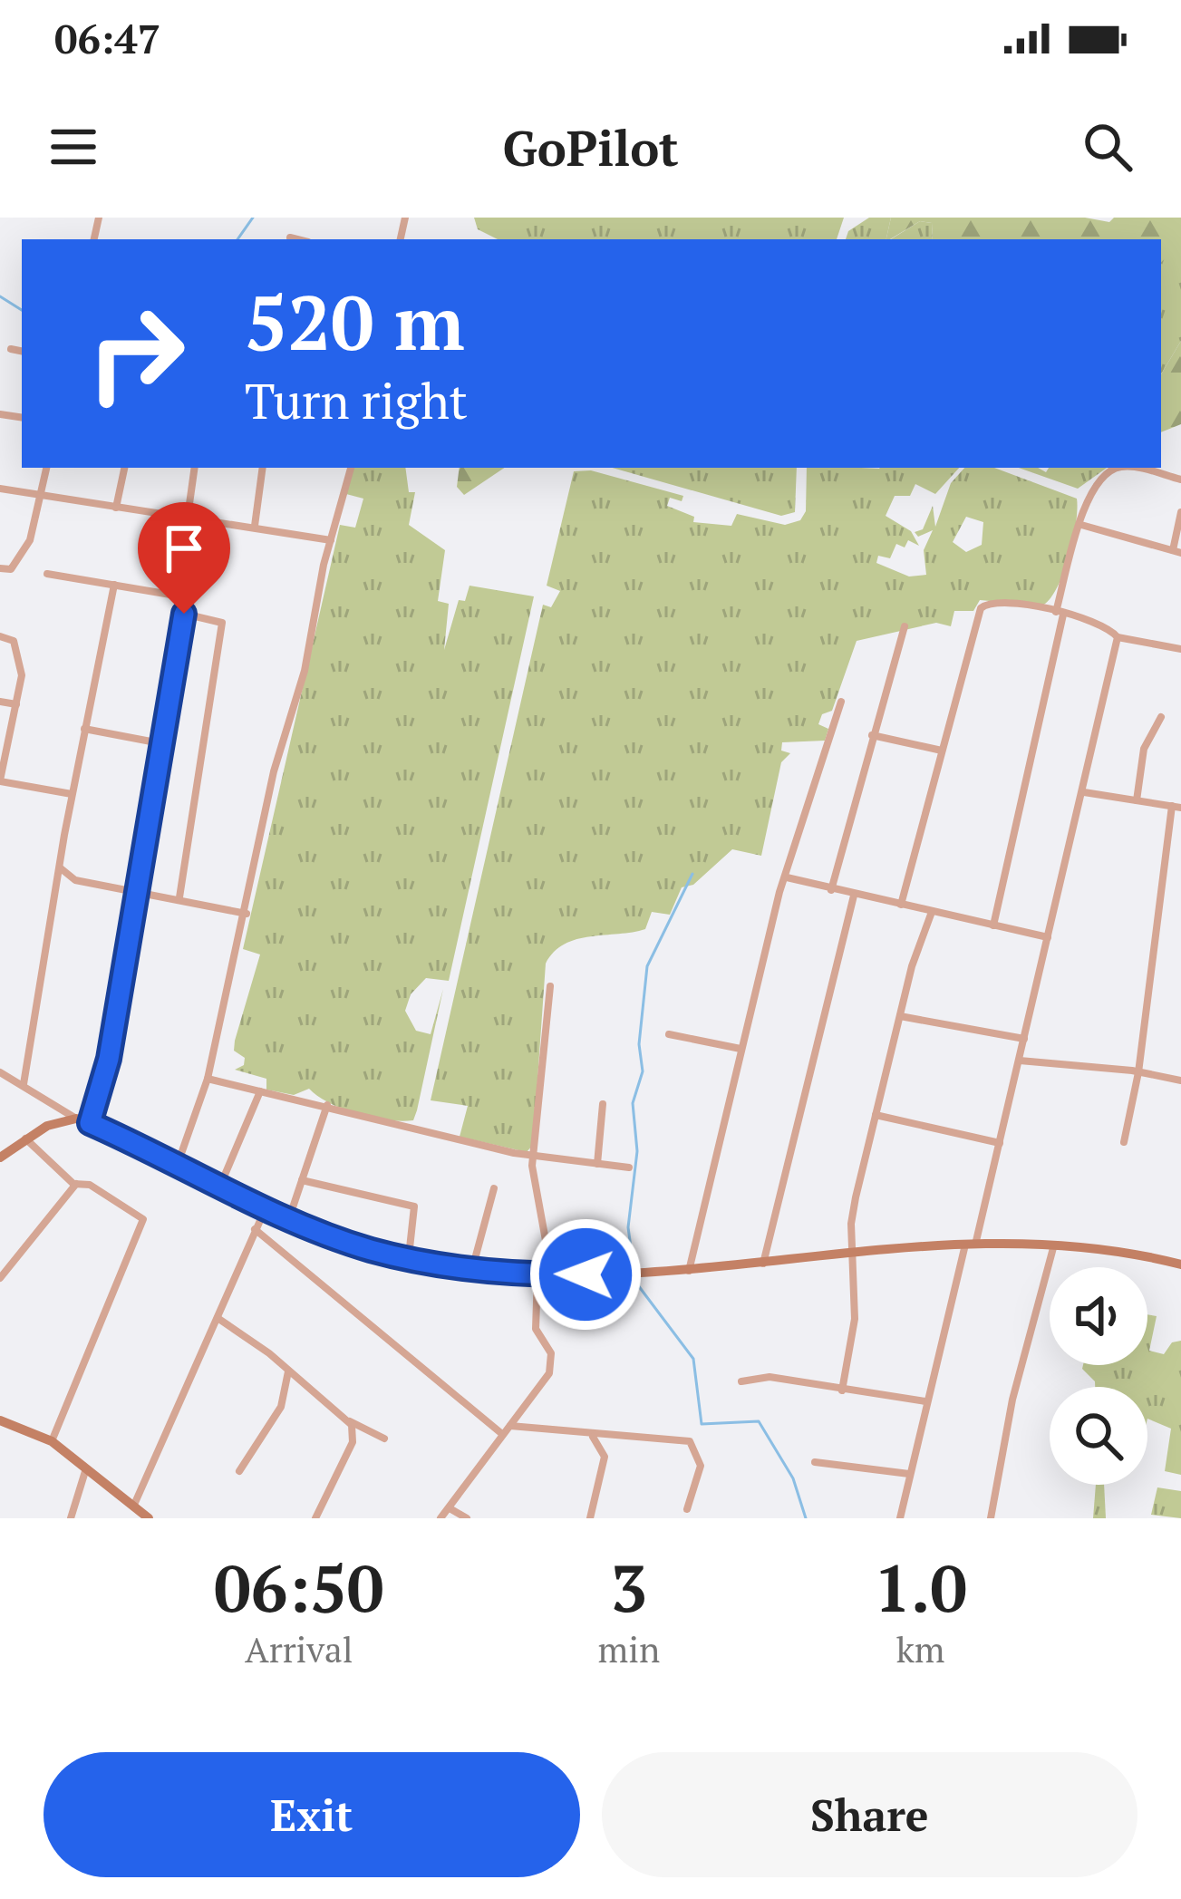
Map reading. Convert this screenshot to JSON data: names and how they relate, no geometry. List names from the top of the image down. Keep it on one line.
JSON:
{"page":{"status":"06:47","header":"GoPilot","turn":["520 m","Turn right"],"eta":["06:50","Arrival","3","min","1.0","km"],"buttons":["Exit","Share"]}}
